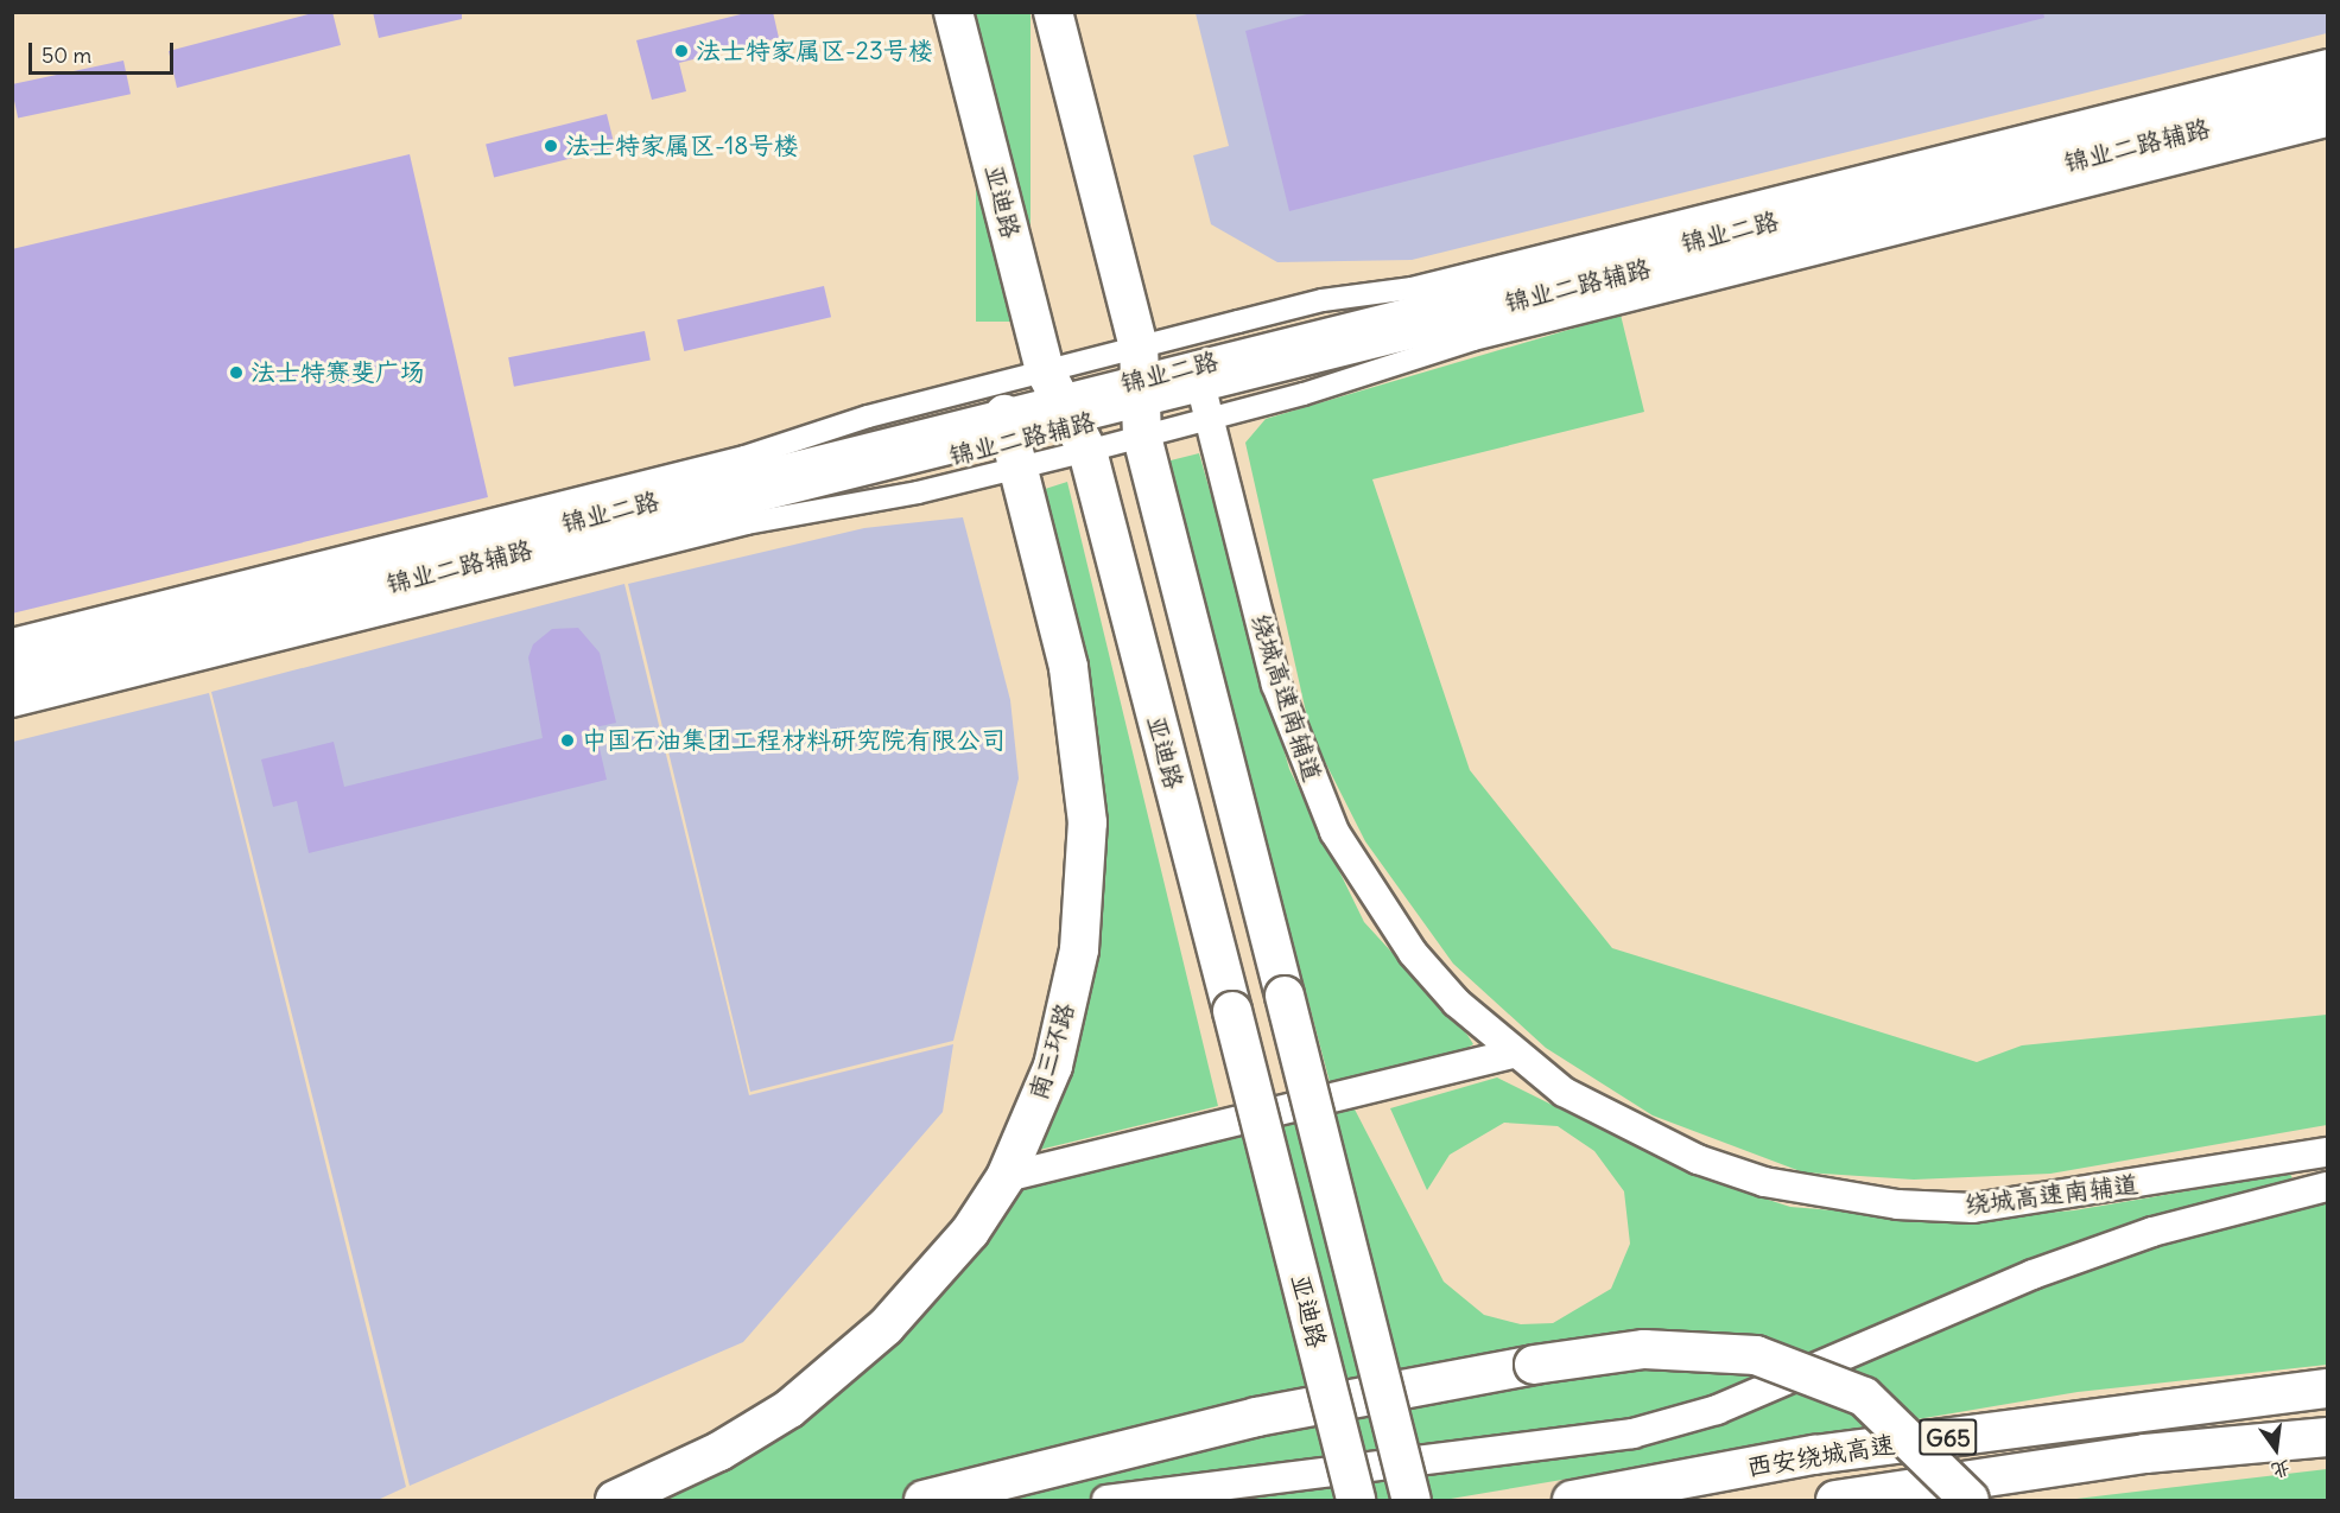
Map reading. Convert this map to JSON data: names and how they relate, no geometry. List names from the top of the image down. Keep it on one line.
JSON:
{"streets":{"highway":["亚迪路","南三环路","G65","西安绕城高速"],"main road":["锦业二路","绕城高速南辅道"],"street":["锦业二路辅路"]},"crossings":[["锦业二路辅路","亚迪路"],["锦业二路辅路","锦业二路"],["锦业二路辅路","绕城高速南辅道"],["锦业二路辅路","南三环路"],["亚迪路","锦业二路"],["锦业二路","绕城高速南辅道"],["锦业二路","南三环路"]],"places":["法士特家属区-23号楼","法士特家属区-18号楼","法士特赛斐广场","中国石油集团工程材料研究院有限公司"],"scale_bar":"50 m","north":"bottom"}
